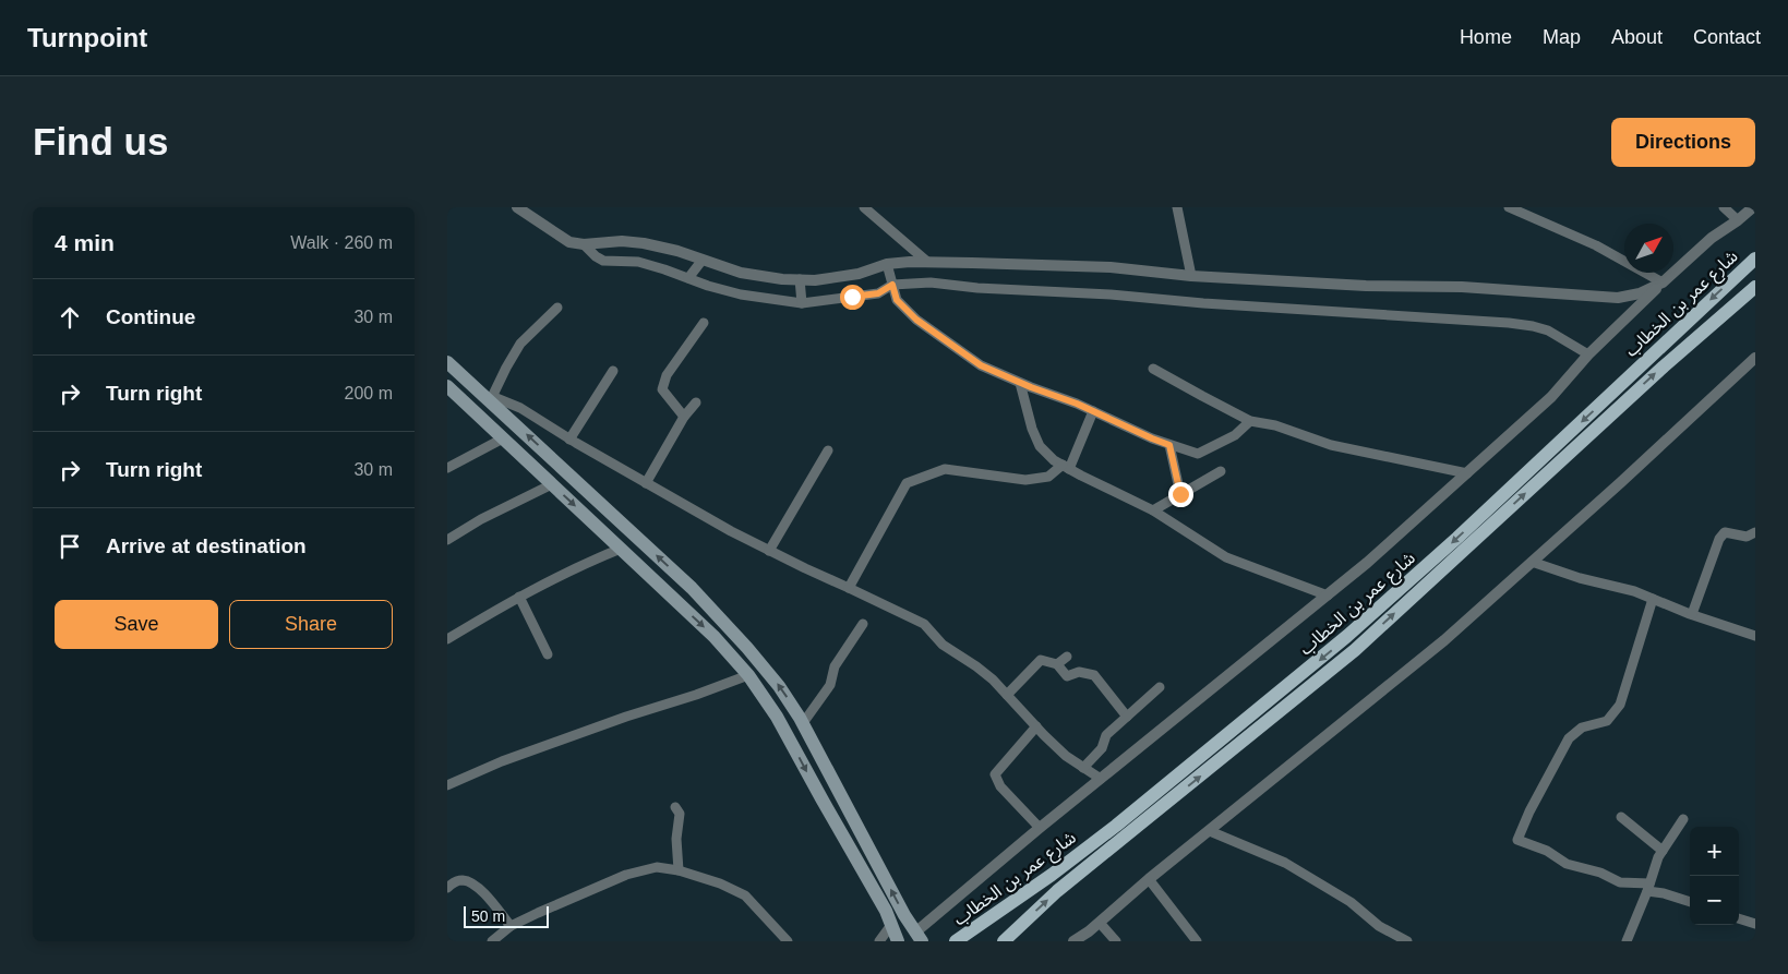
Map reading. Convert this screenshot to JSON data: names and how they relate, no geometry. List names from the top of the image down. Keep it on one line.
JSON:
{"streets":{"main road":["شارع عمر بن الخطاب"]},"scale_bar":"50 m","north":"top right","page":{"header":"Turnpoint","nav":["Home","Map","About","Contact"],"buttons":["Directions",["Save","Share"]],"title":"Find us","heading":["4 min","Walk · 260 m"],"list":[["Continue","30 m"],["Turn right","200 m"],["Turn right","30 m"],"Arrive at destination"],"map_buttons":["+","−"],"scale":"50 m"}}
